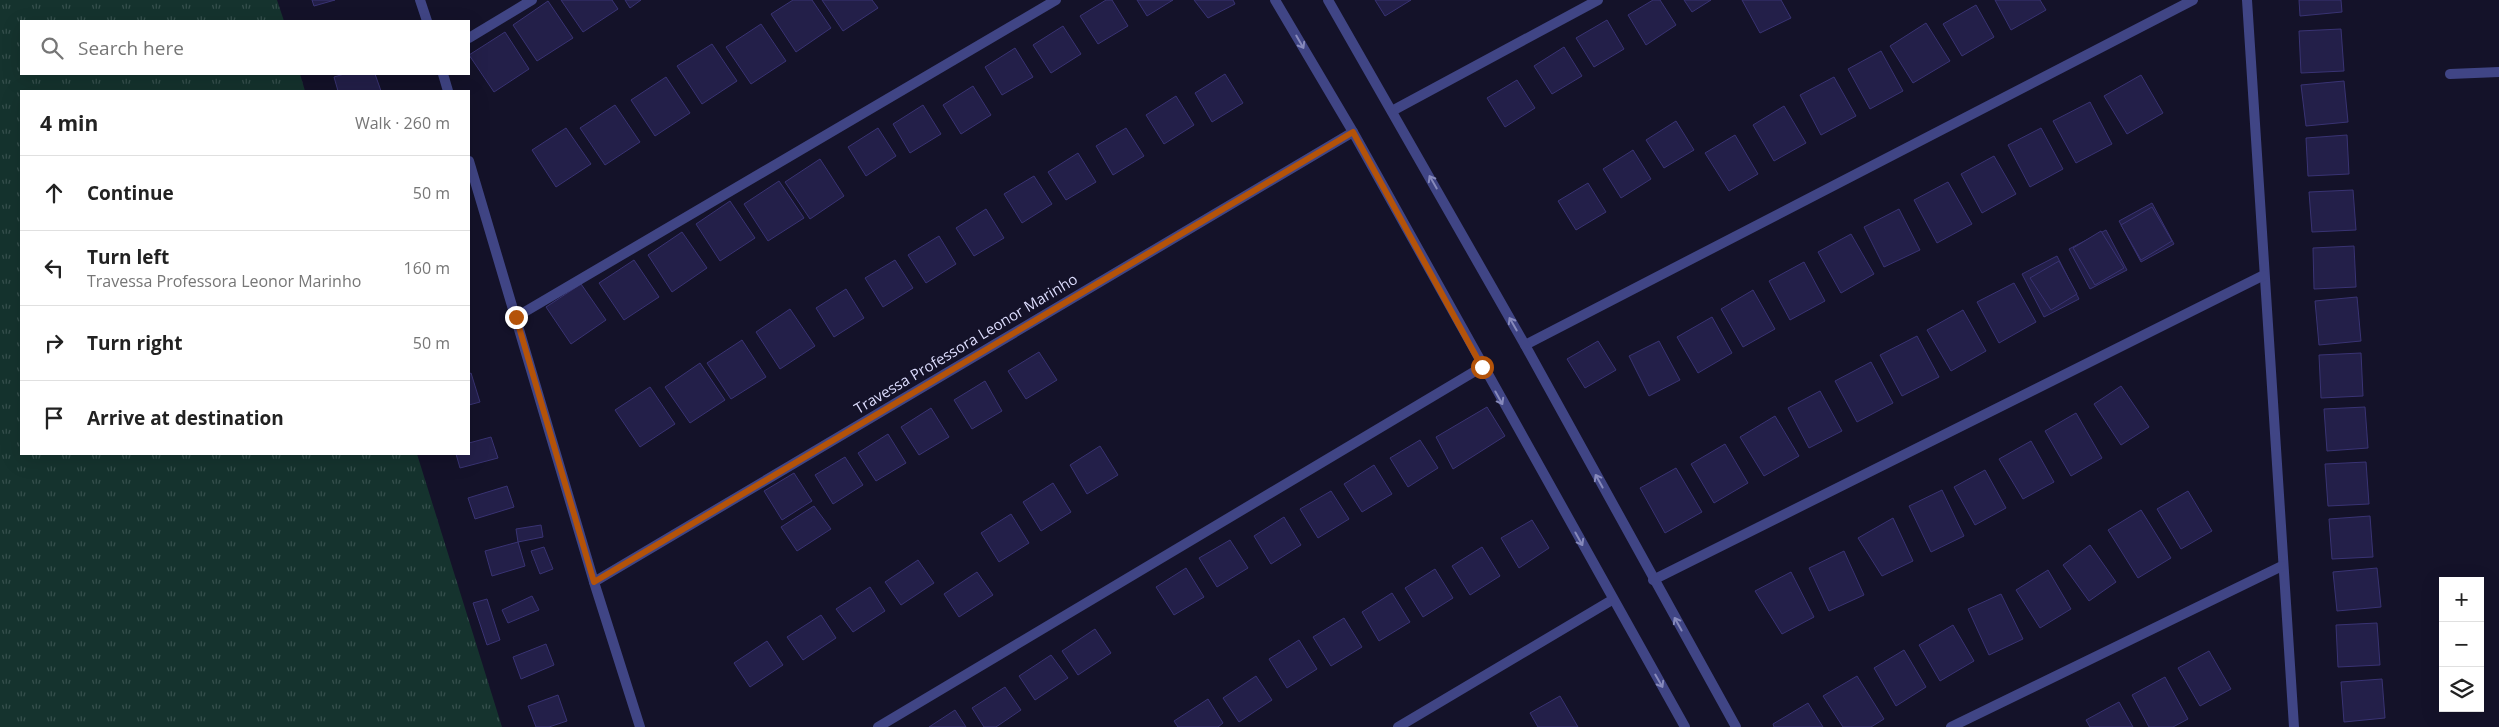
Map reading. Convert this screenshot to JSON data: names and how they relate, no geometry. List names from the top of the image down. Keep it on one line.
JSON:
{"streets":{"street":["Travessa Professora Leonor Marinho"]},"page":{"search":"Search here","heading":["4 min","Walk · 260 m"],"list":[["Continue","50 m"],["Turn left","Travessa Professora Leonor Marinho","160 m"],["Turn right","50 m"],"Arrive at destination"],"map_buttons":["+","−"]}}
